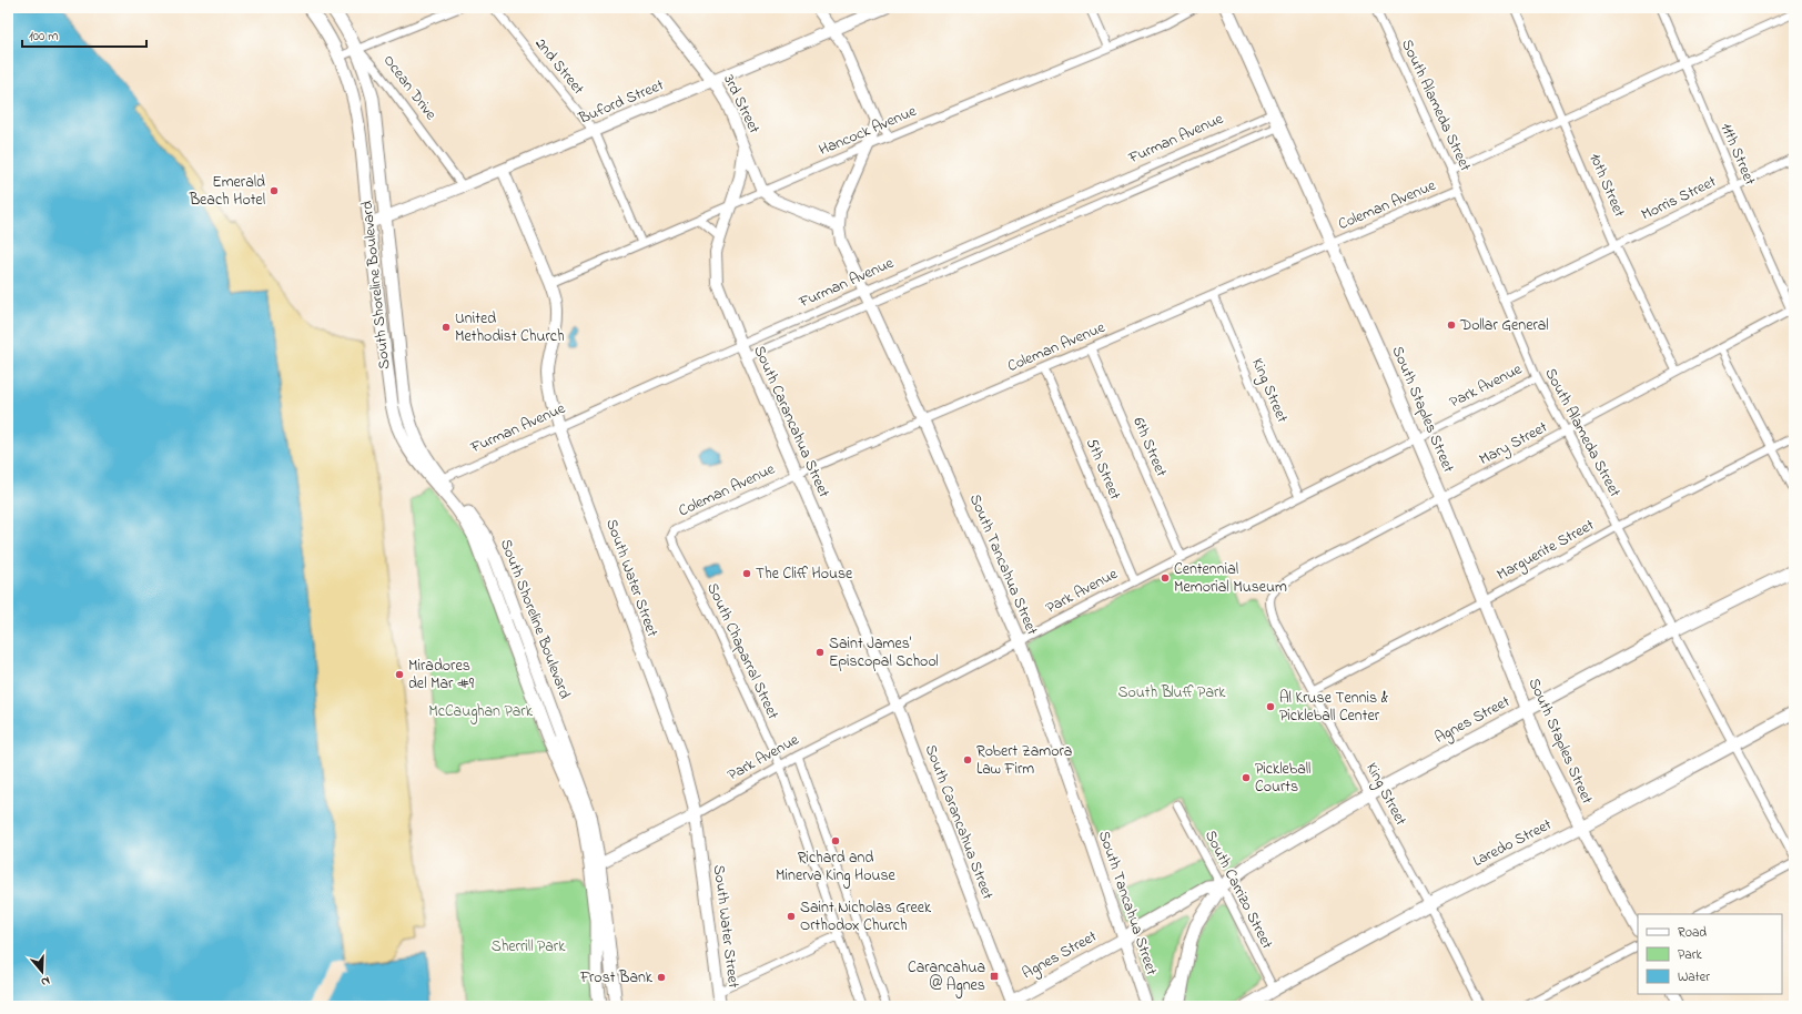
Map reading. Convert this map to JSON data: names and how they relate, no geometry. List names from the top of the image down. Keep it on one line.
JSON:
{"streets":{"main road":["Ocean Drive","Buford Street","3rd Street","South Shoreline Boulevard","Park Avenue","South Staples Street","South Carancahua Street","South Tancahua Street","South Water Street","Agnes Street","Laredo Street"],"street":["2nd Street","South Alameda Street","Hancock Avenue","Furman Avenue","11th Street","10th Street","Morris Street","Coleman Avenue","King Street","Mary Street","6th Street","5th Street","Marguerite Street","South Chaparral Street","South Carrizo Street"]},"crossings":[["2nd Street","Buford Street"],["2nd Street","Hancock Avenue"],["Ocean Drive","Buford Street"],["Ocean Drive","South Shoreline Boulevard"],["Buford Street","3rd Street"],["Buford Street","South Shoreline Boulevard"],["Buford Street","South Water Street"],["3rd Street","Hancock Avenue"],["3rd Street","South Carancahua Street"],["South Alameda Street","Morris Street"],["South Alameda Street","Coleman Avenue"],["South Alameda Street","Park Avenue"],["South Alameda Street","Mary Street"],["South Alameda Street","Marguerite Street"],["South Alameda Street","Agnes Street"],["South Alameda Street","Laredo Street"],["Hancock Avenue","South Carancahua Street"],["Hancock Avenue","South Tancahua Street"],["Hancock Avenue","South Water Street"],["Furman Avenue","South Shoreline Boulevard"],["Furman Avenue","South Staples Street"],["Furman Avenue","South Carancahua Street"],["Furman Avenue","South Tancahua Street"],["Furman Avenue","South Water Street"],["11th Street","Morris Street"],["11th Street","Coleman Avenue"],["11th Street","Mary Street"],["10th Street","Morris Street"],["10th Street","Coleman Avenue"],["10th Street","Mary Street"],["Coleman Avenue","King Street"],["Coleman Avenue","South Staples Street"],["Coleman Avenue","South Carancahua Street"],["Coleman Avenue","6th Street"],["Coleman Avenue","5th Street"],["Coleman Avenue","South Tancahua Street"],["Coleman Avenue","South Chaparral Street"],["South Shoreline Boulevard","Park Avenue"],["Park Avenue","King Street"],["Park Avenue","South Staples Street"],["Park Avenue","South Carancahua Street"],["Park Avenue","6th Street"],["Park Avenue","5th Street"],["Park Avenue","South Tancahua Street"],["Park Avenue","South Water Street"],["Park Avenue","South Chaparral Street"],["King Street","Mary Street"],["King Street","Marguerite Street"],["King Street","Agnes Street"],["King Street","Laredo Street"],["South Staples Street","Mary Street"],["South Staples Street","Marguerite Street"],["South Staples Street","Agnes Street"],["South Staples Street","Laredo Street"],["South Carancahua Street","Agnes Street"],["South Tancahua Street","Agnes Street"],["Agnes Street","South Carrizo Street"],["Laredo Street","South Carrizo Street"]],"parks":["South Bluff Park","McCaughan Park","Sherrill Park"],"places":{"other":["Emerald Beach Hotel","Dollar General","United Methodist Church","The Cliff House","Centennial Memorial Museum","Saint James' Episcopal School","Miradores del Mar #9","Al Kruse Tennis & Pickleball Center","Robert Zamora Law Firm","Pickleball Courts","Richard and Minerva King House","Saint Nicholas Greek Orthodox Church","Frost Bank"],"transit":["Carancahua @ Agnes"]},"legend":["Road","Park","Water"],"scale_bar":"100 m","north":"bottom"}
